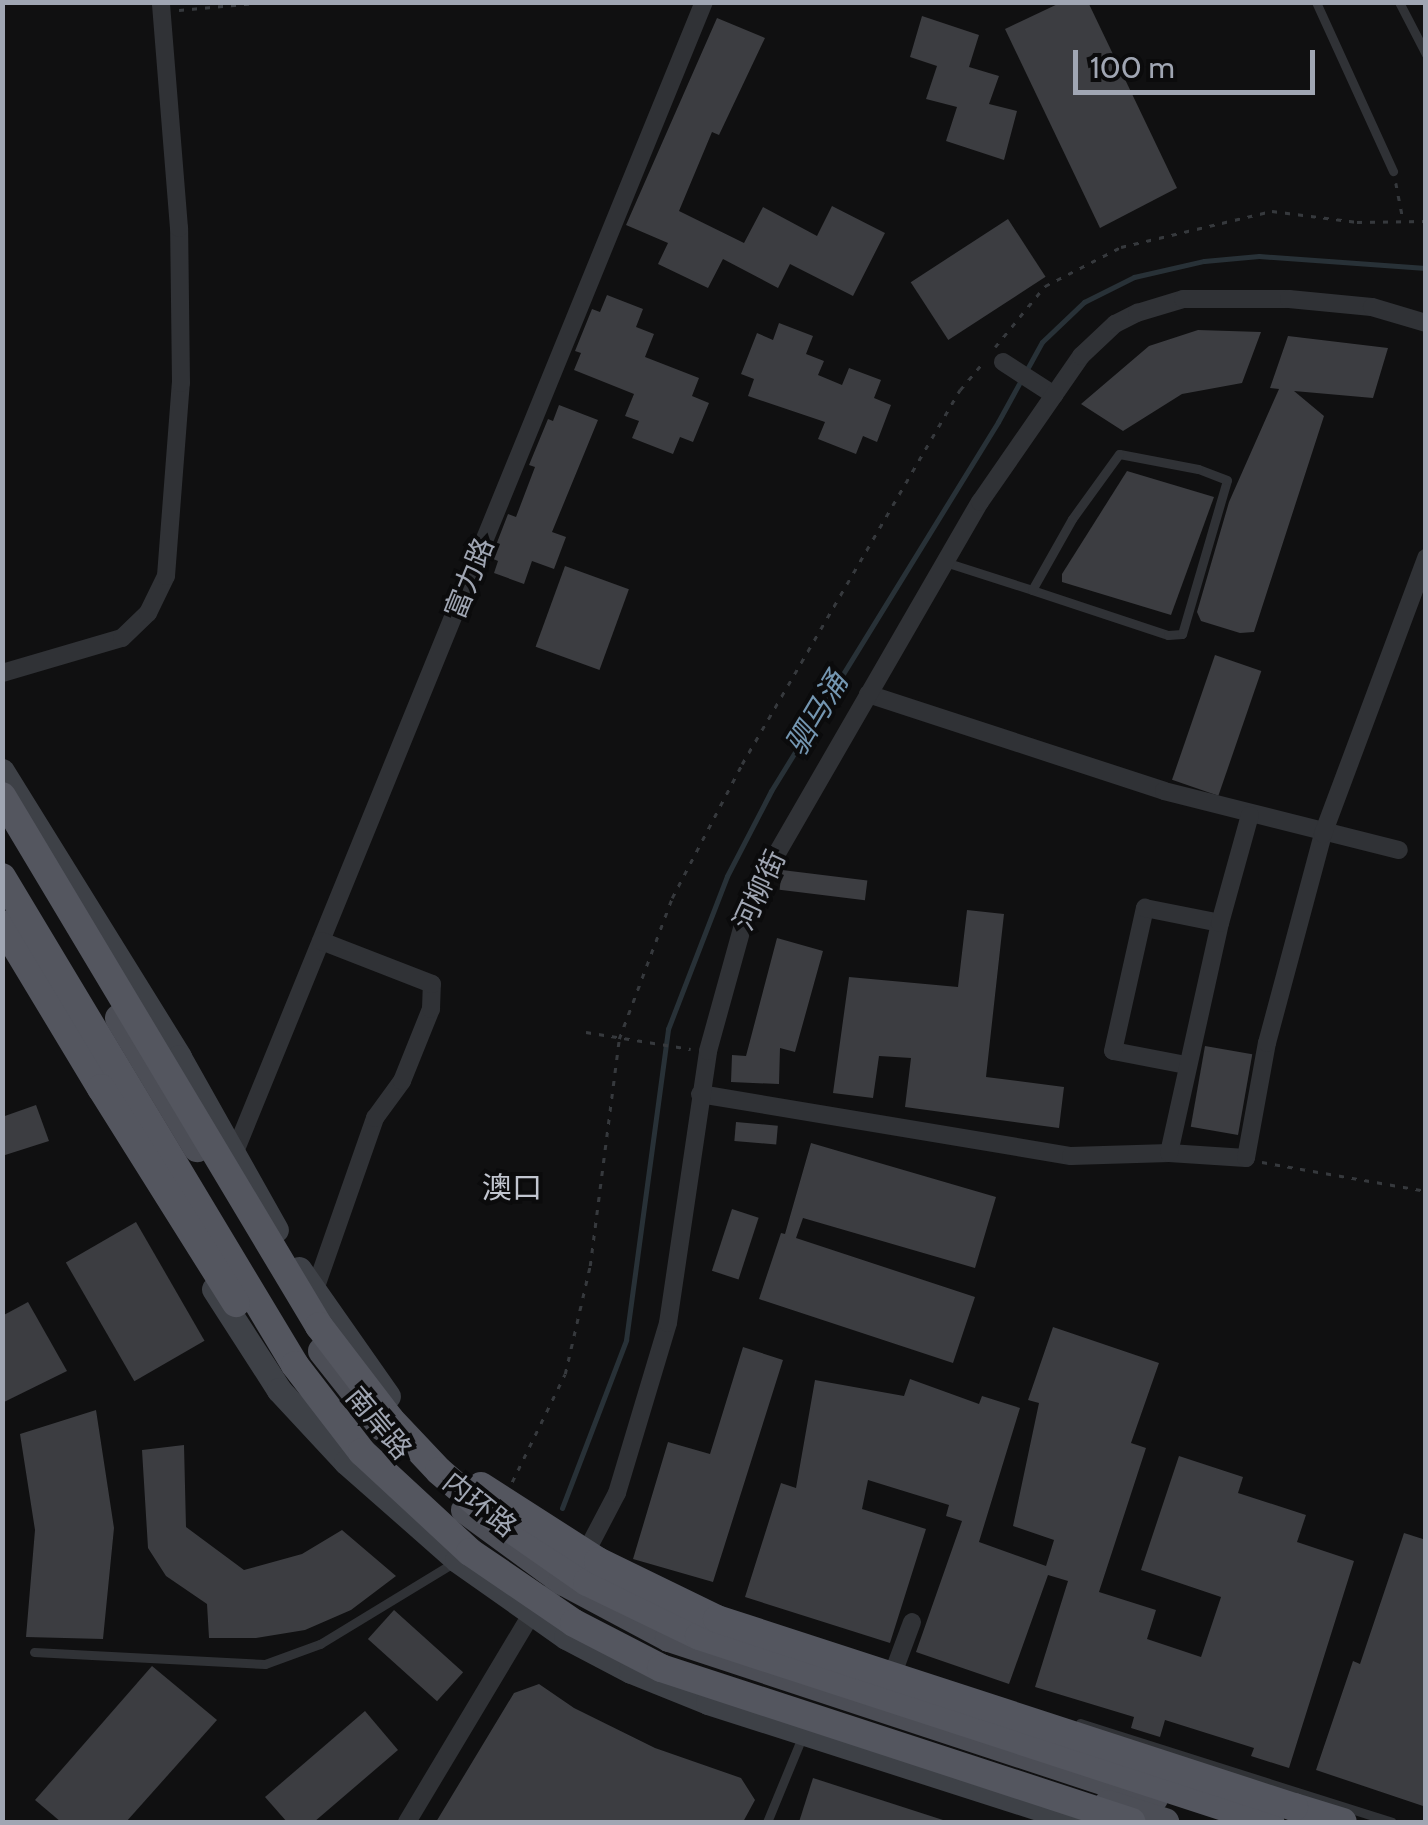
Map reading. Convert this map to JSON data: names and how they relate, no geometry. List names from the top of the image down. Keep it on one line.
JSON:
{"streets":{"highway":["内环路"],"main road":["南岸路"],"street":["富力路","河柳街"]},"crossings":[["河柳街","南岸路"],["南岸路","内环路"]],"districts":["澳口"],"water":["驷马涌"],"scale_bar":"100 m"}
